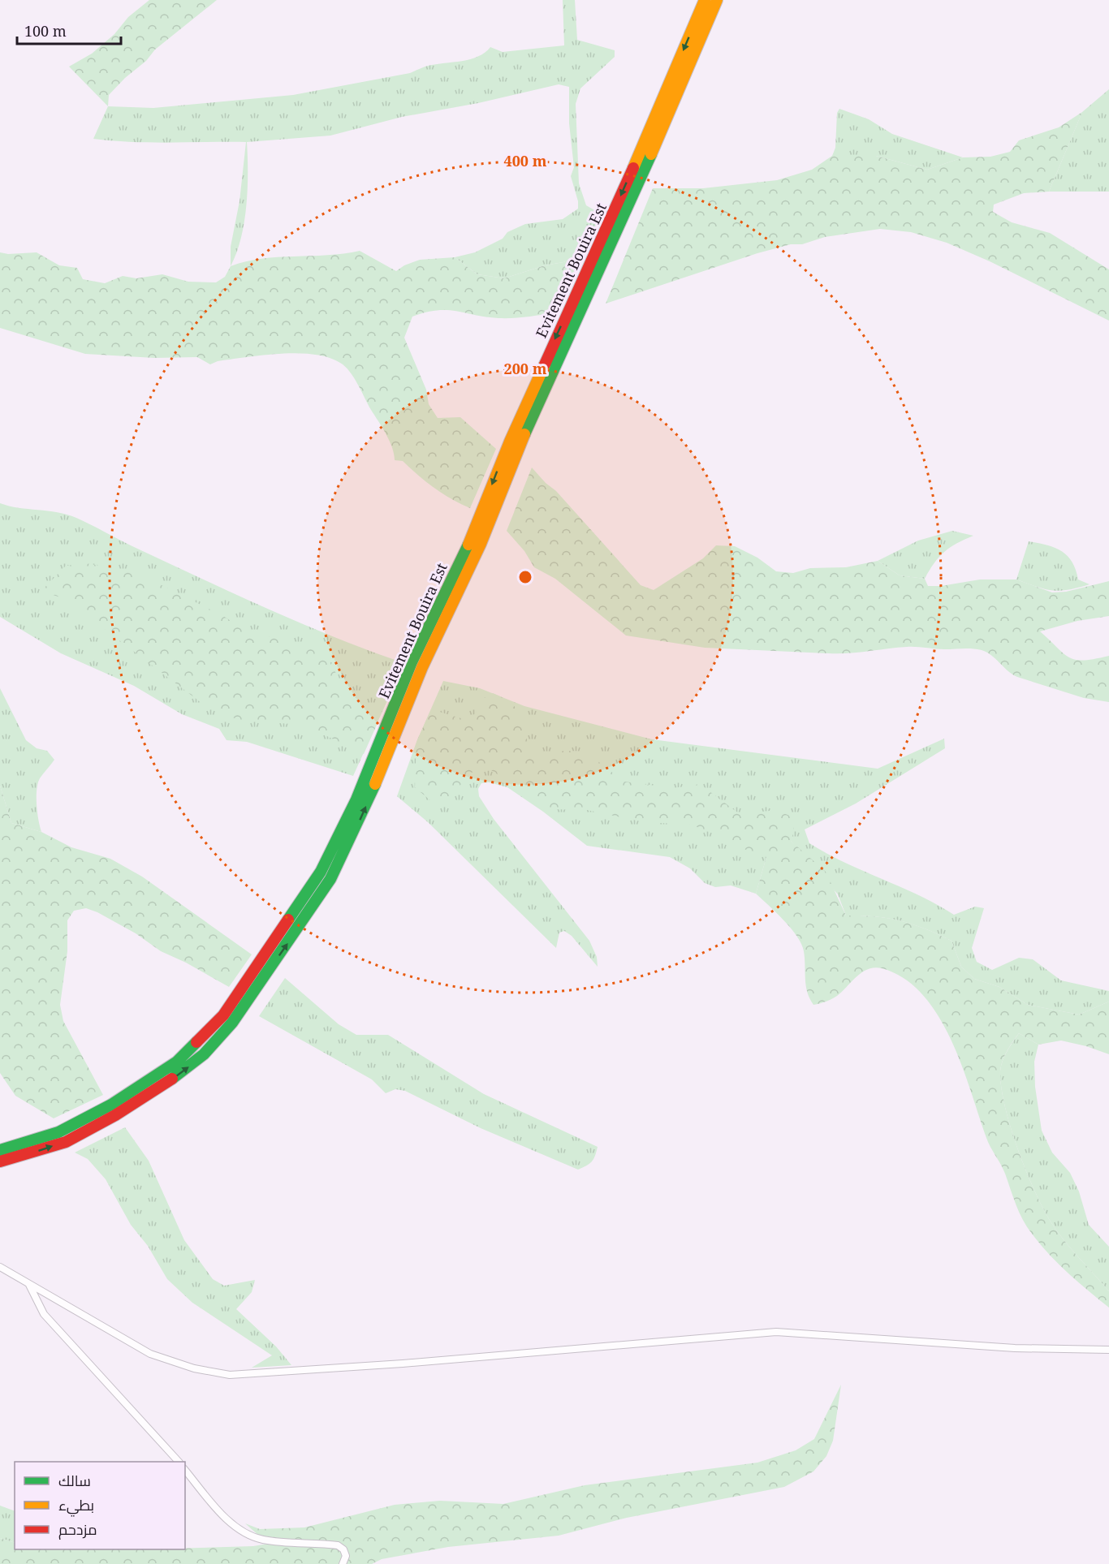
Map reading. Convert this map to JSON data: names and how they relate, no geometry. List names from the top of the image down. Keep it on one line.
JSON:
{"streets":{"highway":["Evitement Bouira Est"]},"legend":["سالك","بطيء","مزدحم"],"scale_bar":"100 m","rings":["400 m","200 m"]}
